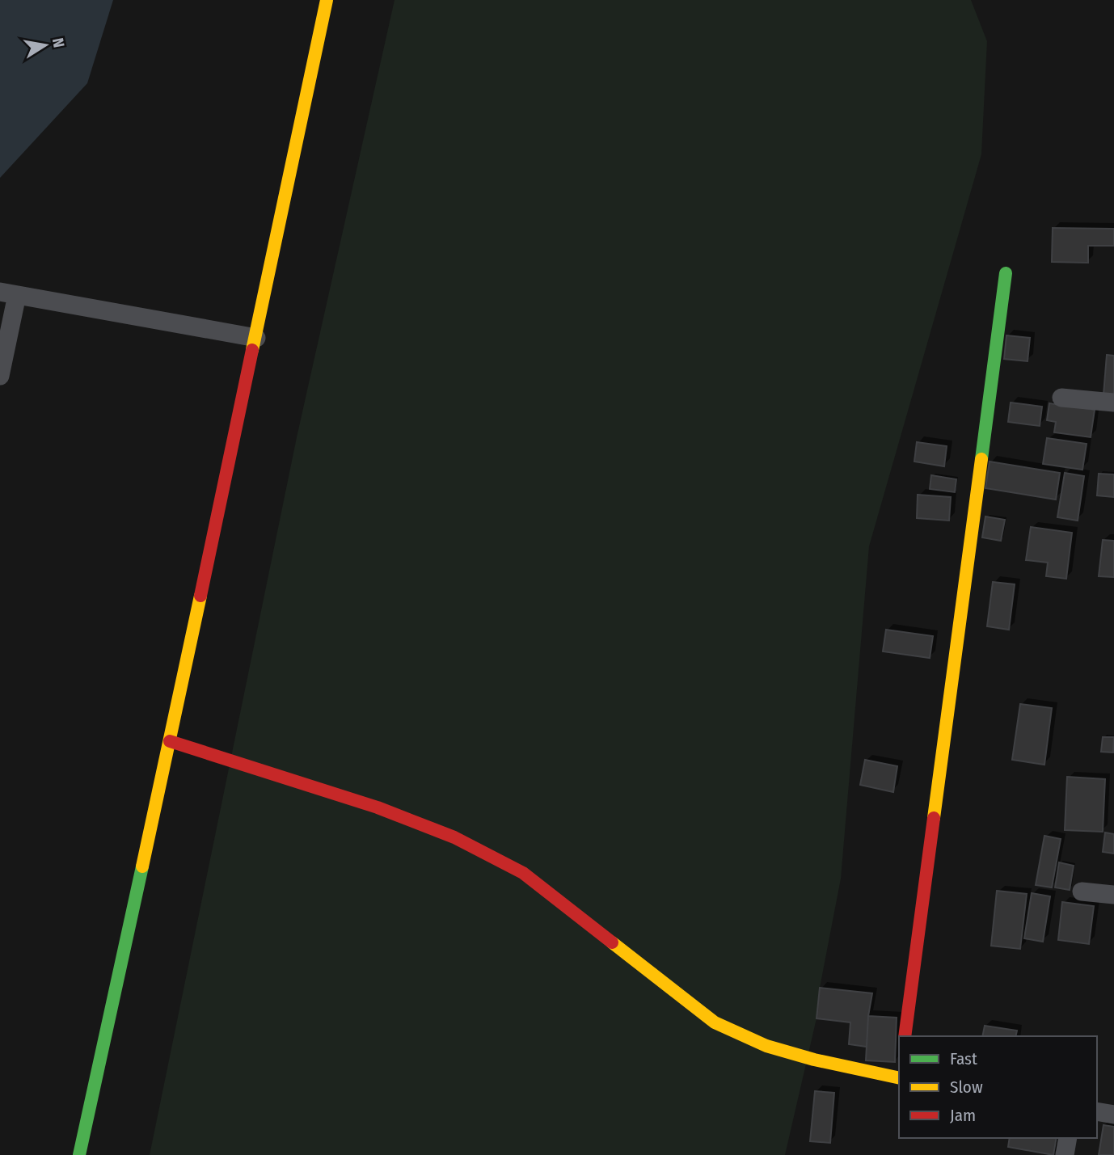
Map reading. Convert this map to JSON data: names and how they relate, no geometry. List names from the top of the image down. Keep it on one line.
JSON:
{"legend":["Fast","Slow","Jam"],"north":"right"}
